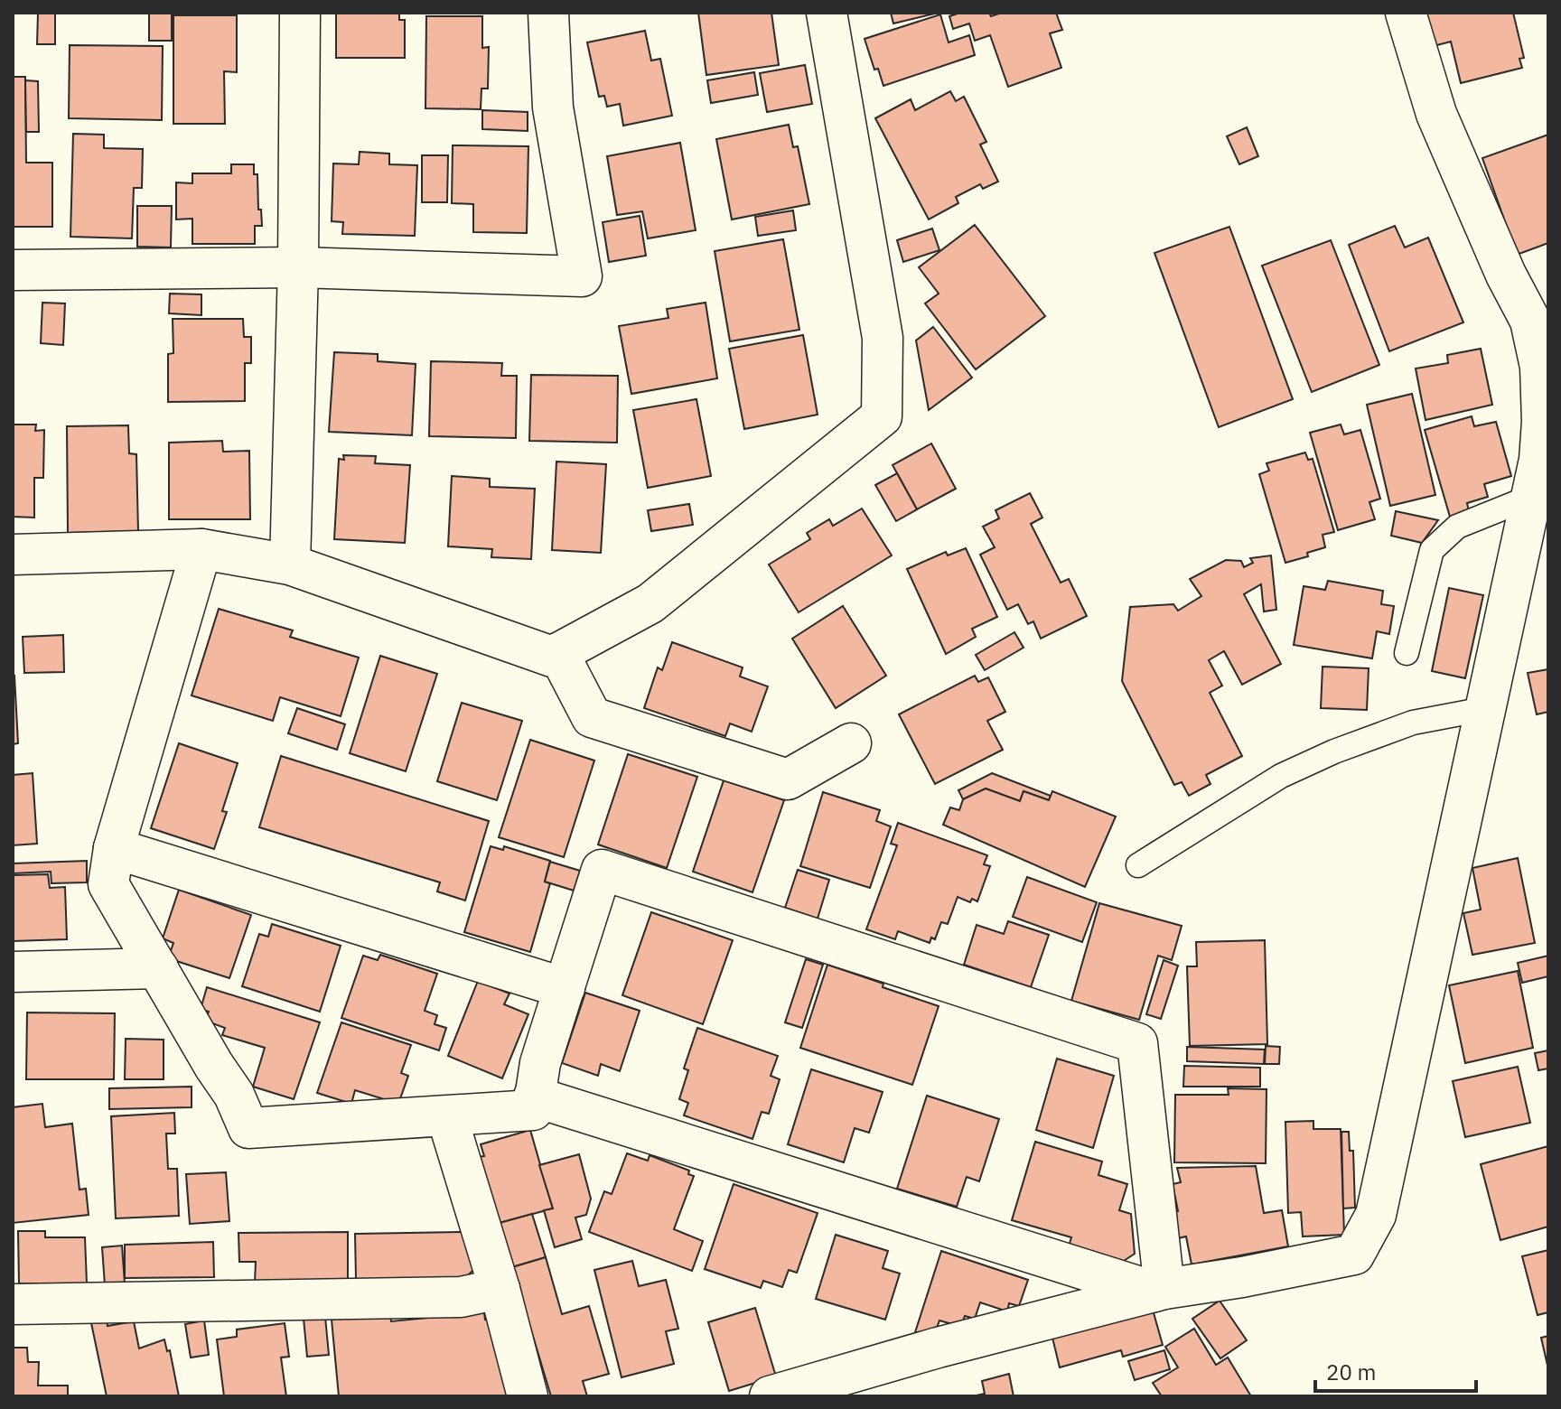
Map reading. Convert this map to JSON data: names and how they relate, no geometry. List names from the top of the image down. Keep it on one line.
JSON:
{"scale_bar":"20 m"}
